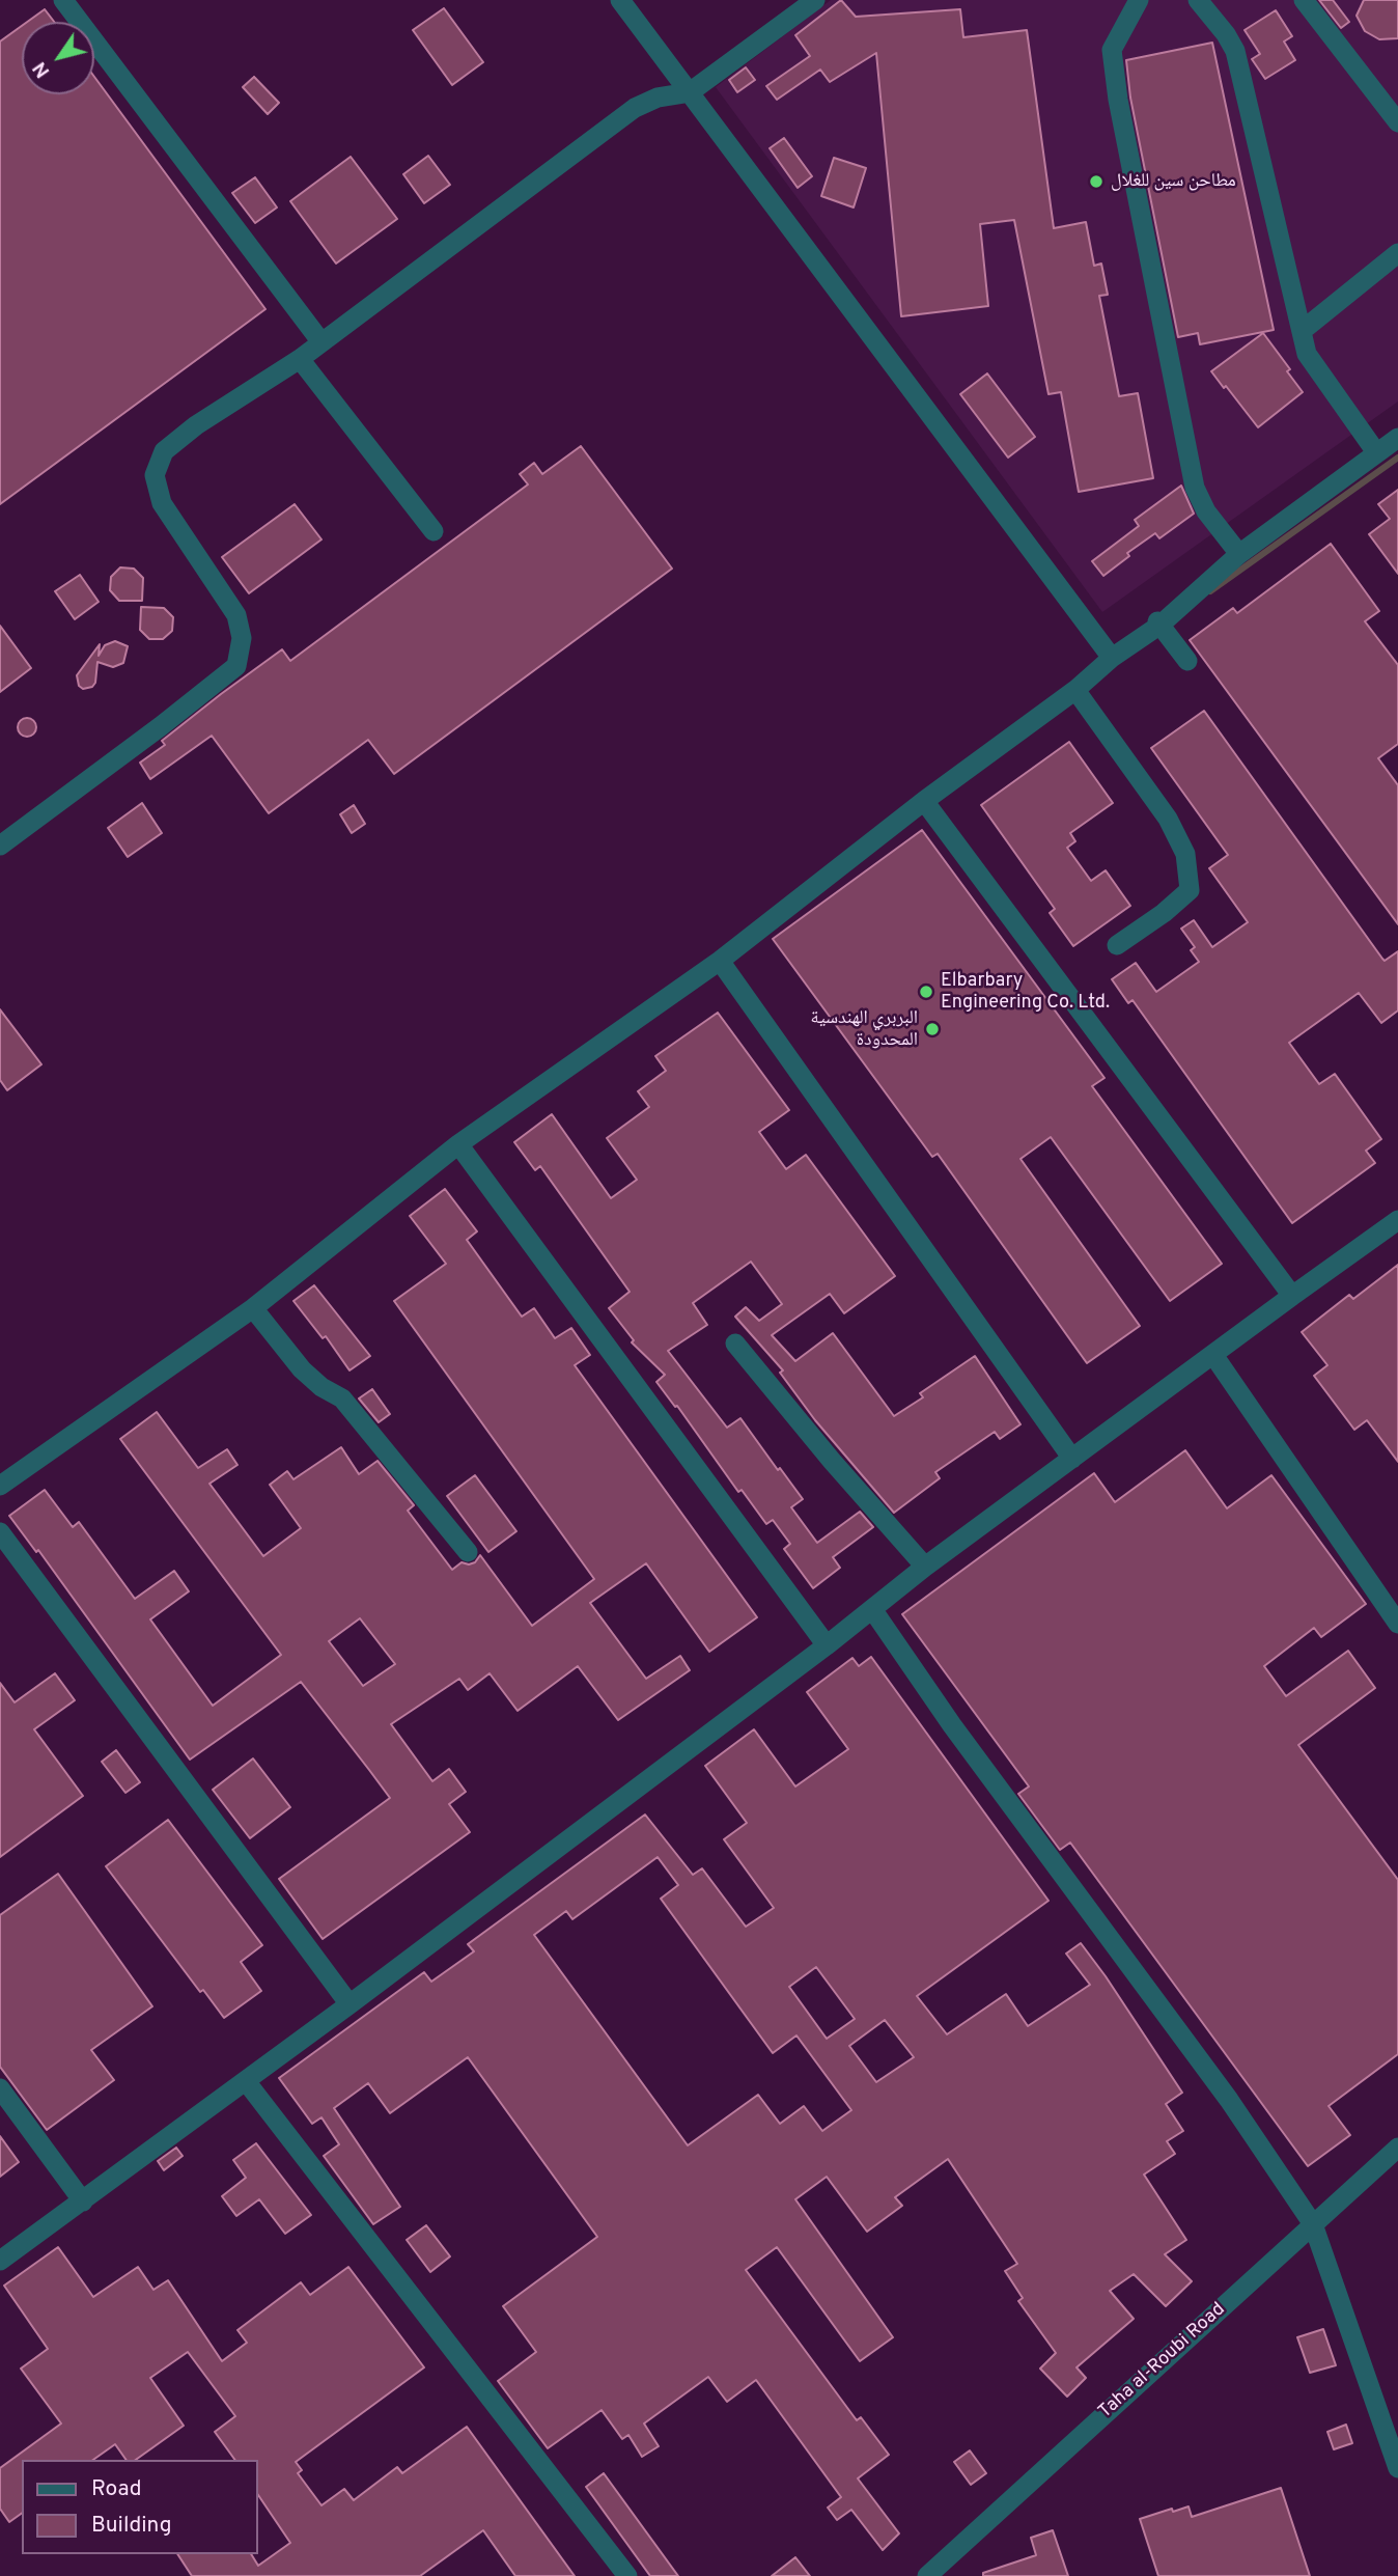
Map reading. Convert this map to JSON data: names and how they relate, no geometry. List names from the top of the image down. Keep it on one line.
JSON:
{"streets":{"street":["Taha al-Roubi Road"]},"places":["مطاحن سين للغلال","Elbarbary Engineering Co. Ltd.","البربري الهندسية المحدودة"],"legend":["Road","Building"],"north":"bottom left"}
